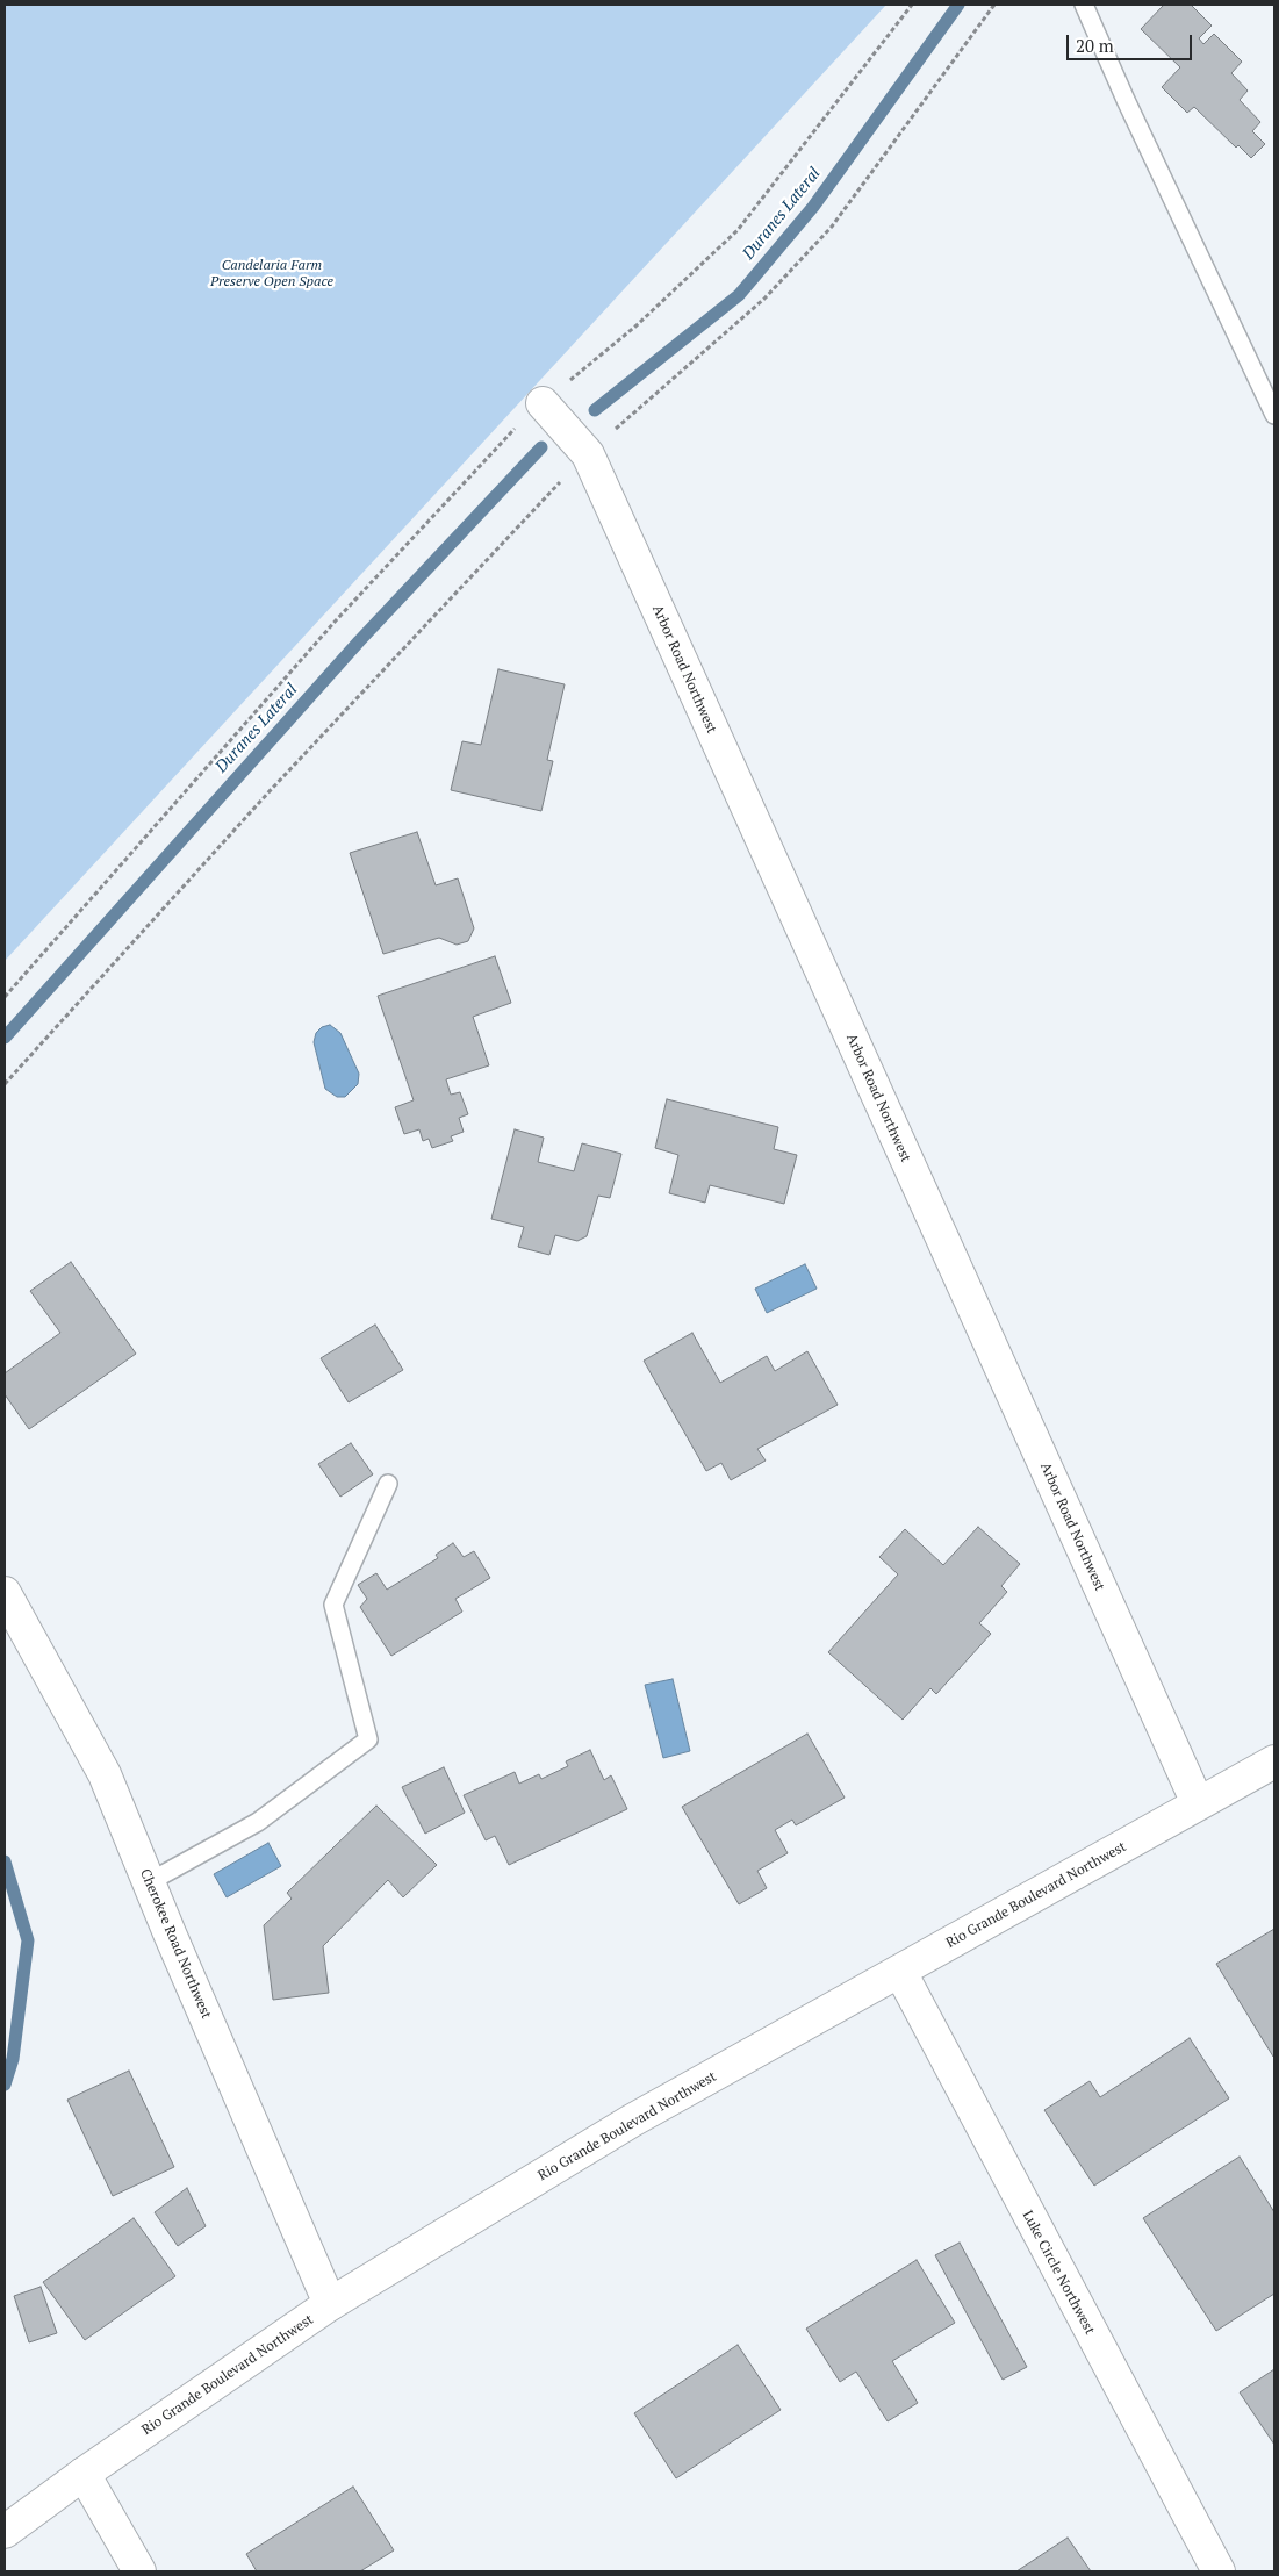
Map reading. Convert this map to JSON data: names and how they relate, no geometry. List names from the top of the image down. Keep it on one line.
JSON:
{"streets":{"street":["Arbor Road Northwest","Rio Grande Boulevard Northwest","Cherokee Road Northwest","Luke Circle Northwest"]},"crossings":[["Arbor Road Northwest","Rio Grande Boulevard Northwest"],["Rio Grande Boulevard Northwest","Cherokee Road Northwest"],["Rio Grande Boulevard Northwest","Luke Circle Northwest"]],"water":["Duranes Lateral"],"parks":["Candelaria Farm Preserve Open Space"],"scale_bar":"20 m"}
